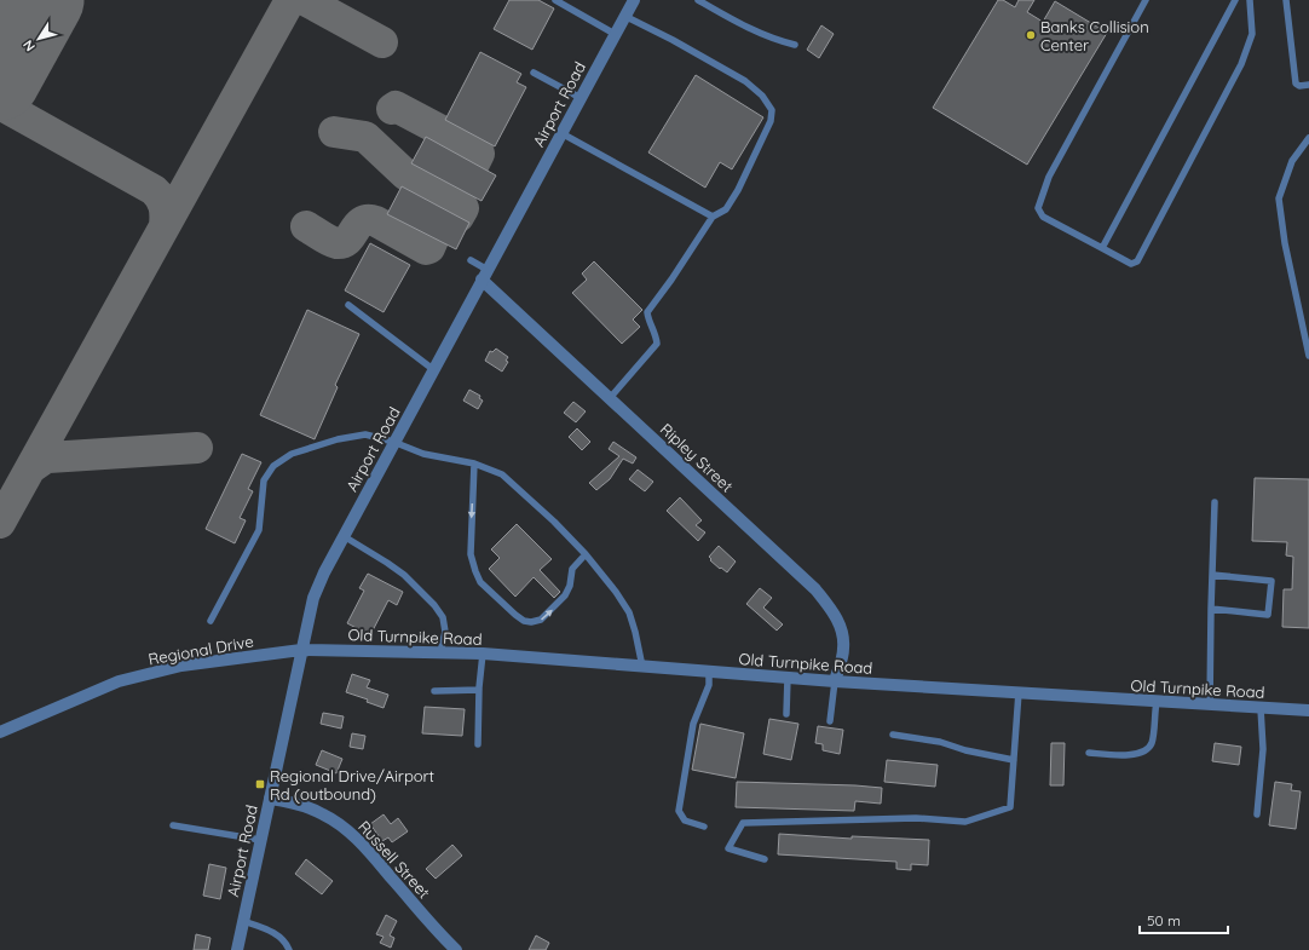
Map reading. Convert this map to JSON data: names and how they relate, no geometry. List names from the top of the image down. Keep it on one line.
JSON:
{"streets":{"street":["Airport Road","Ripley Street","Old Turnpike Road","Regional Drive","Russell Street"]},"crossings":[["Airport Road","Ripley Street"],["Airport Road","Old Turnpike Road"],["Airport Road","Regional Drive"],["Airport Road","Russell Street"],["Ripley Street","Old Turnpike Road"],["Old Turnpike Road","Regional Drive"]],"places":{"other":["Banks Collision Center"],"transit":["Regional Drive/Airport Rd (outbound)"]},"scale_bar":"50 m","north":"bottom left"}
